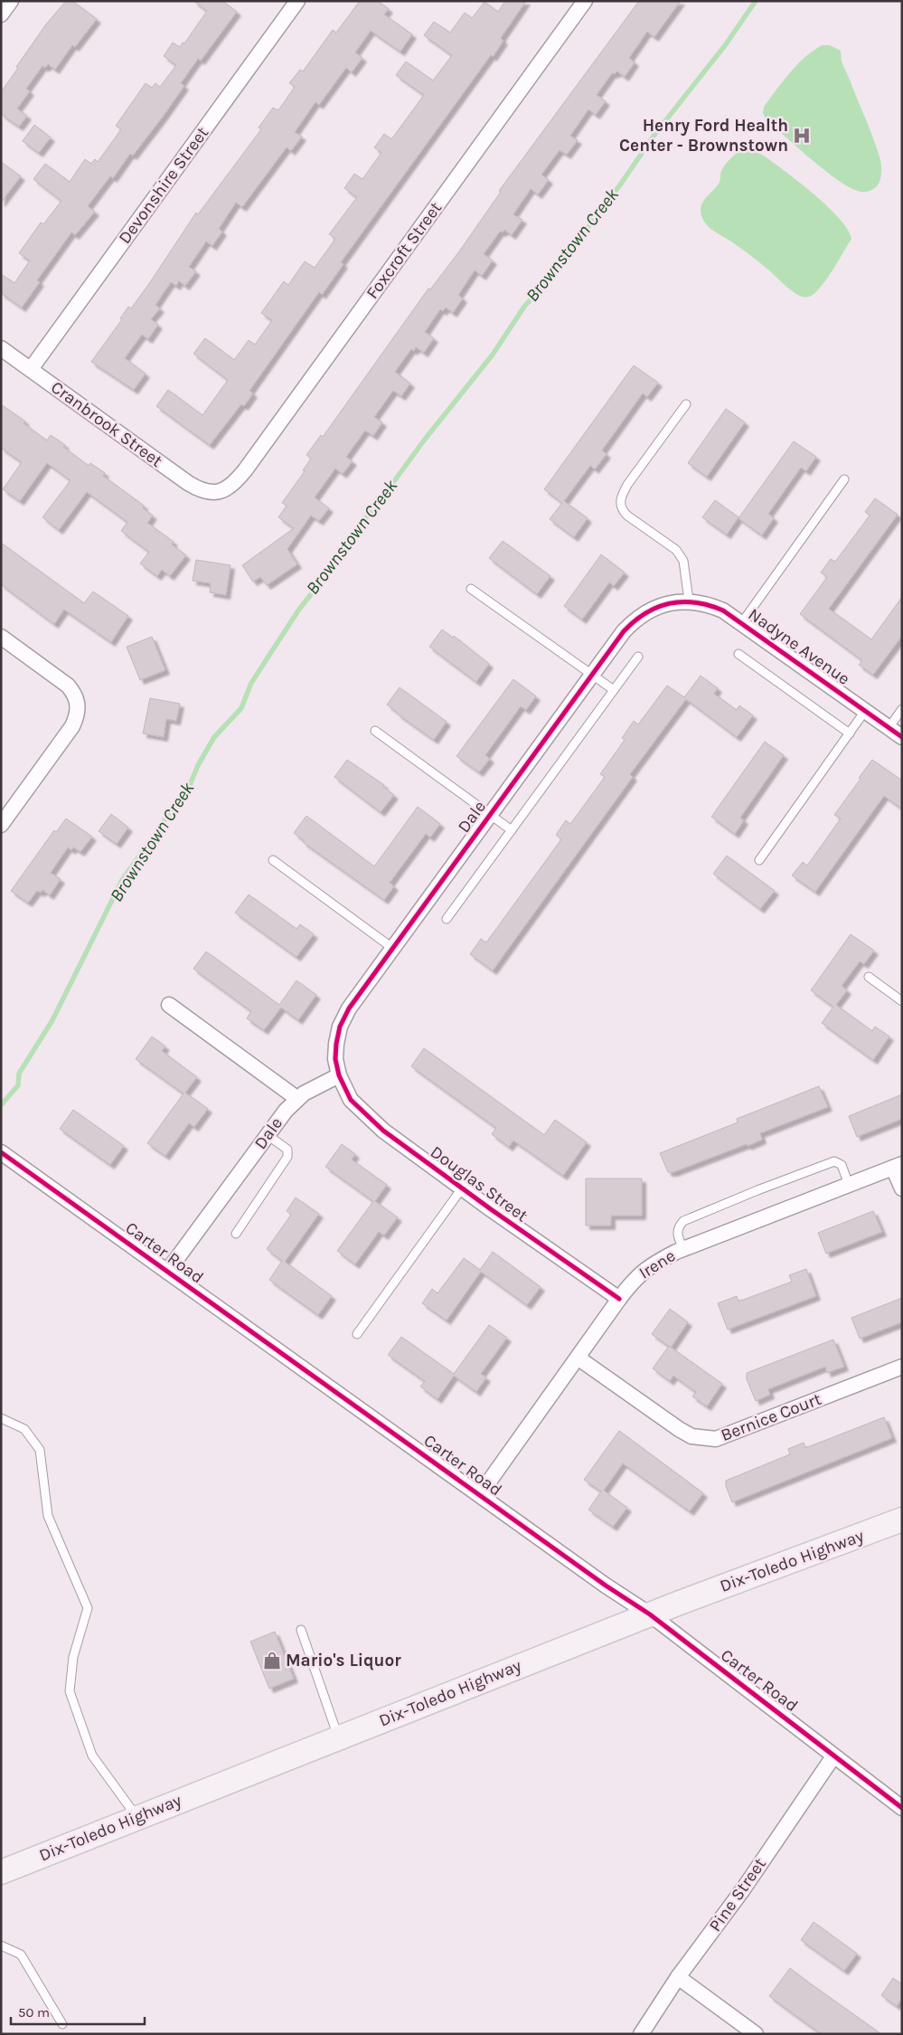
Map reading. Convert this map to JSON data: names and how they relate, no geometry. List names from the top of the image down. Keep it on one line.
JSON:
{"streets":{"main road":["Dix-Toledo Highway"],"street":["Devonshire Street","Foxcroft Street","Cranbrook Street","Nadyne Avenue","Dale","Douglas Street","Carter Road","Irene","Bernice Court","Pine Street"]},"crossings":[["Devonshire Street","Cranbrook Street"],["Foxcroft Street","Cranbrook Street"],["Nadyne Avenue","Dale"],["Dale","Douglas Street"],["Dale","Carter Road"],["Douglas Street","Irene"],["Carter Road","Irene"],["Carter Road","Dix-Toledo Highway"],["Carter Road","Pine Street"],["Irene","Bernice Court"]],"water":["Brownstown Creek"],"places":{"hospital":["Henry Ford Health Center - Brownstown"],"shop":["Mario's Liquor"]},"scale_bar":"50 m"}
